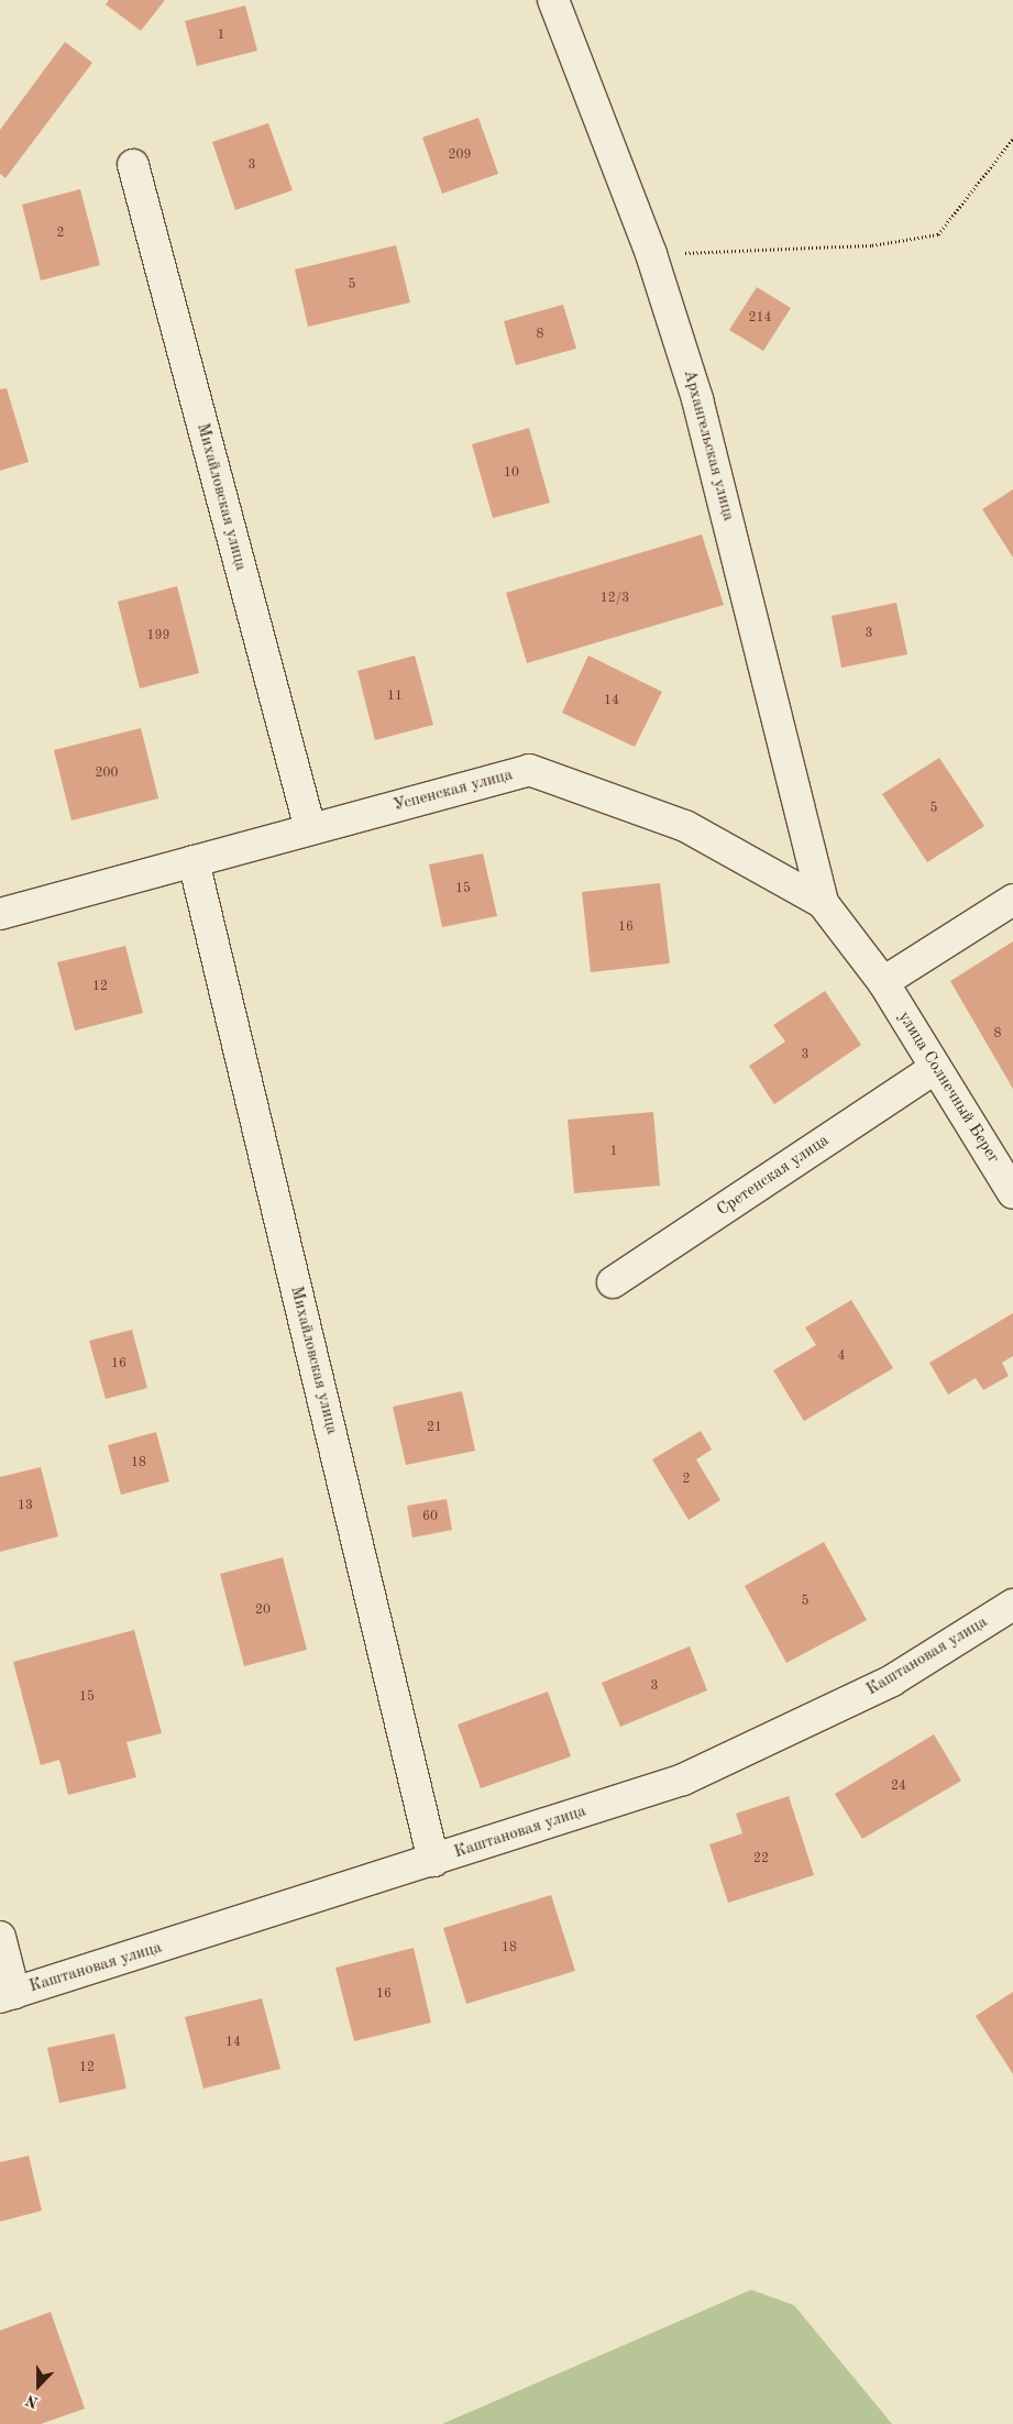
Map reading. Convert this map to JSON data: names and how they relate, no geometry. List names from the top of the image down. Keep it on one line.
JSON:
{"streets":{"street":["Архангельская улица","Михайловская улица","Успенская улица","улица Солнечный Берег","Сретенская улица","Каштановая улица"]},"crossings":[["Архангельская улица","Успенская улица"],["Михайловская улица","Успенская улица"],["Михайловская улица","Каштановая улица"],["Успенская улица","улица Солнечный Берег"],["улица Солнечный Берег","Сретенская улица"]],"house_numbers":["1","209","3","2","5","214","8","10","12/3","3","199","11","14","200","5","15","16","12","8","3","1","4","16","21","18","2","13","60","5","20","3","15","24","22","18","16","14","12"],"north":"bottom"}
